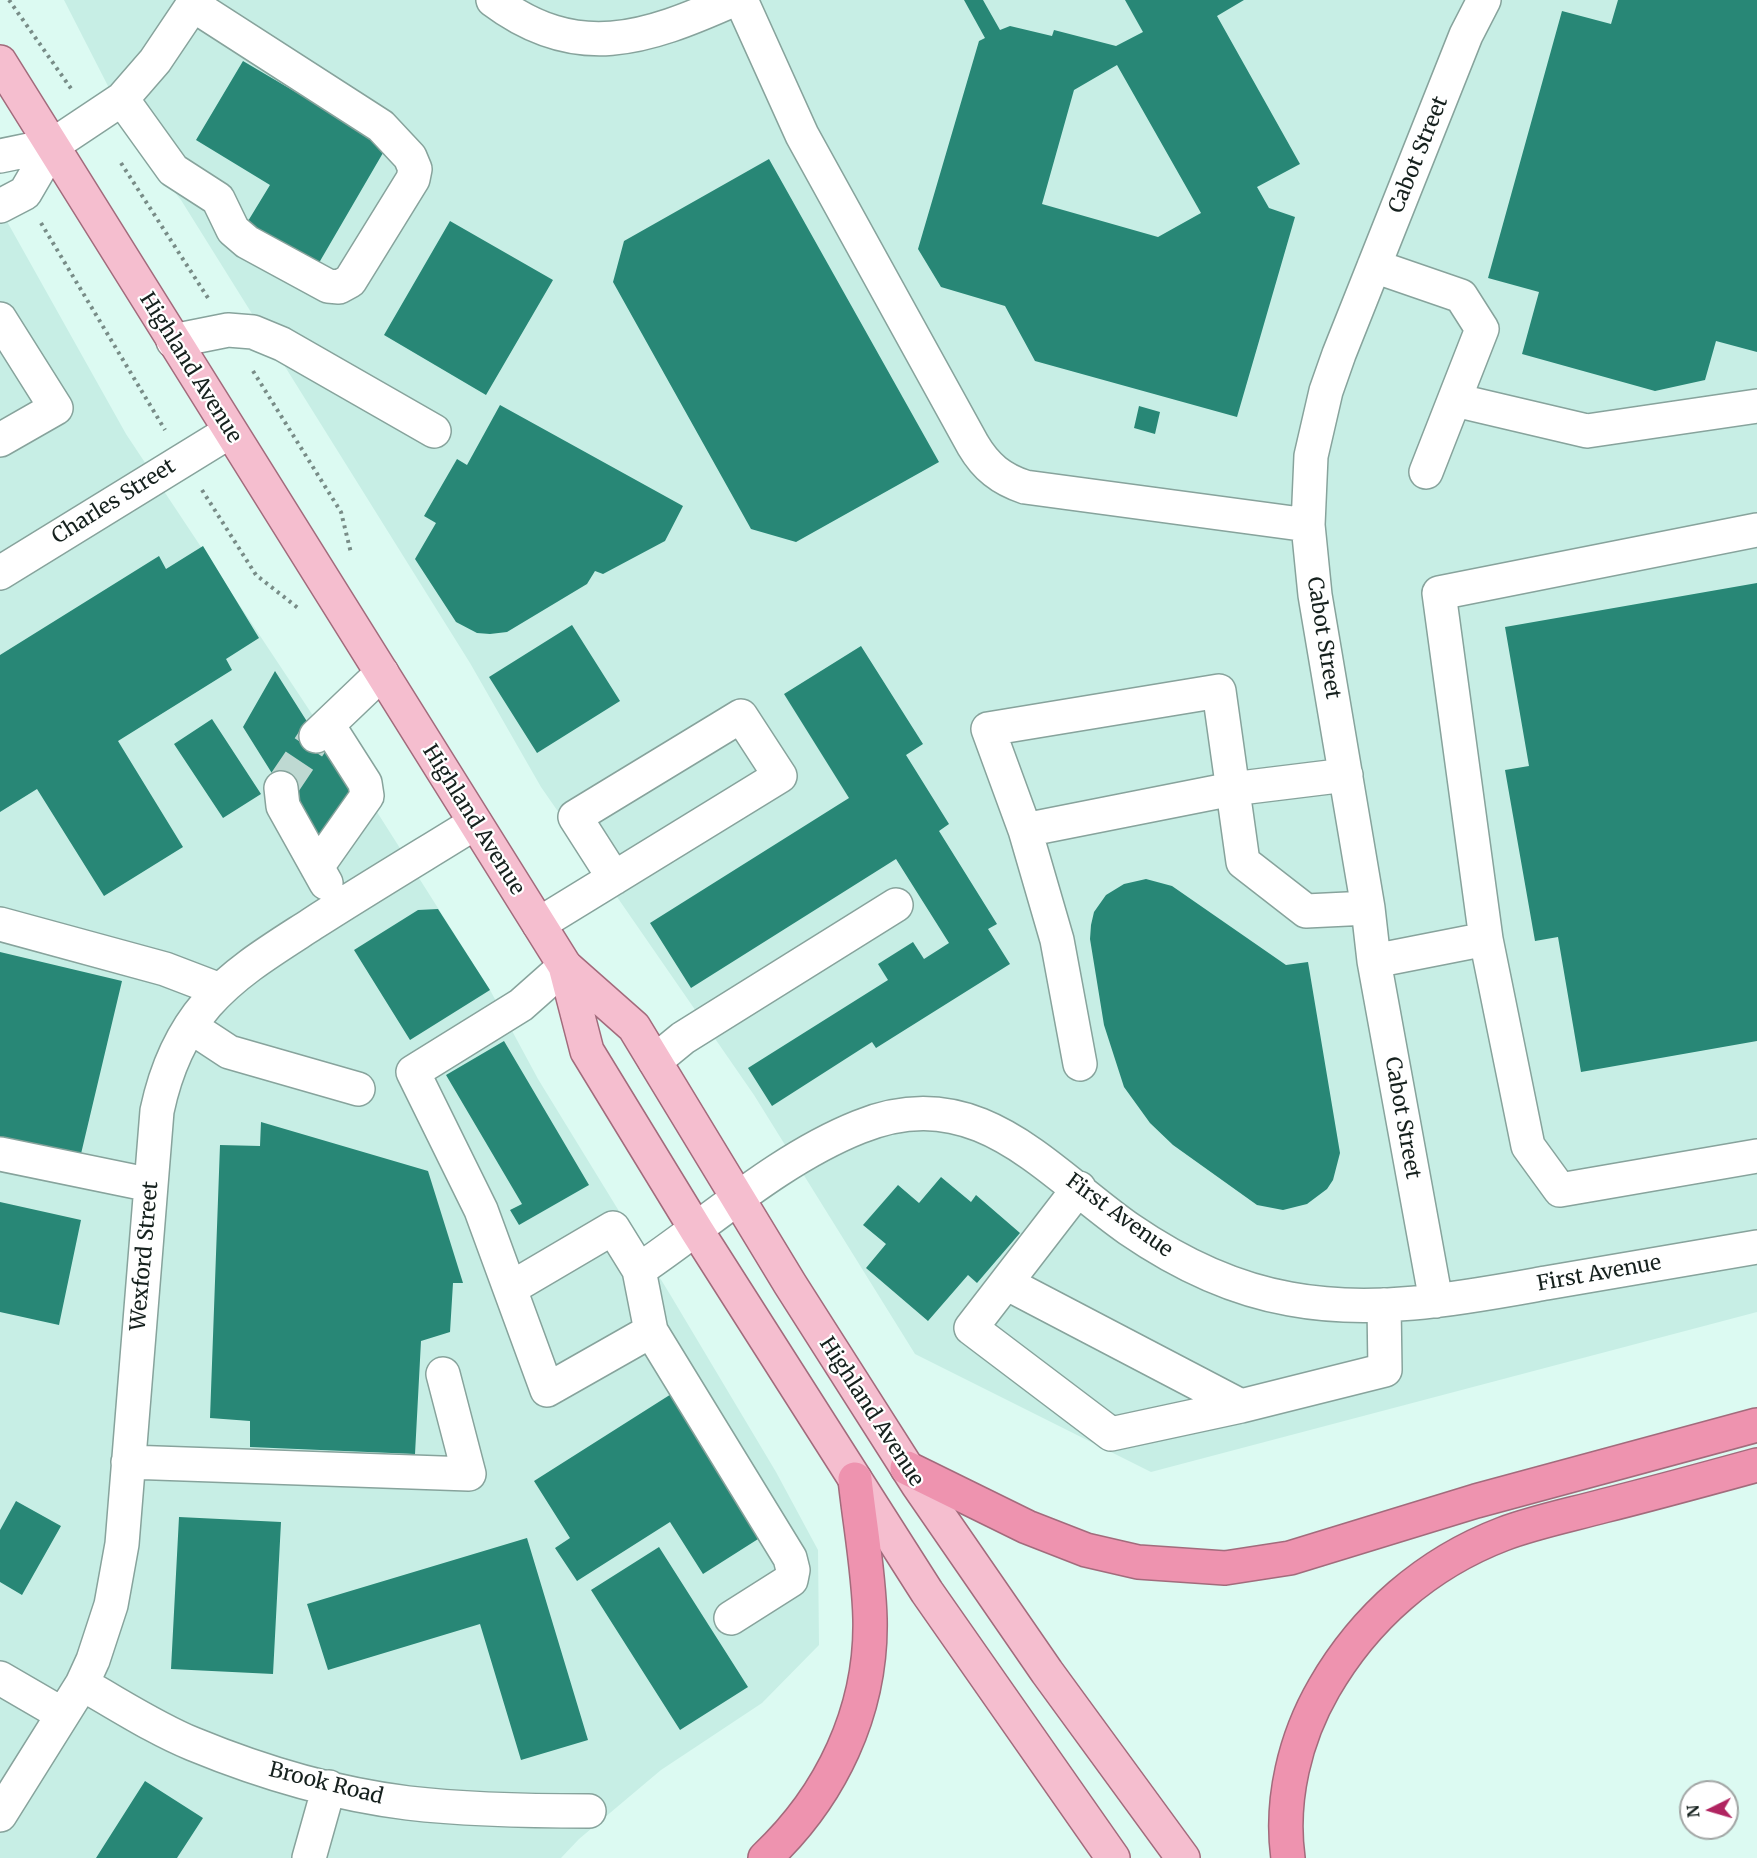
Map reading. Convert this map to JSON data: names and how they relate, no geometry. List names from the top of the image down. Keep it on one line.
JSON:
{"streets":{"main road":["Highland Avenue"],"street":["Cabot Street","Charles Street","First Avenue","Wexford Street","Brook Road"]},"crossings":[["Cabot Street","First Avenue"],["Highland Avenue","Charles Street"],["Highland Avenue","First Avenue"],["Highland Avenue","Wexford Street"],["Wexford Street","Brook Road"]],"north":"left"}
